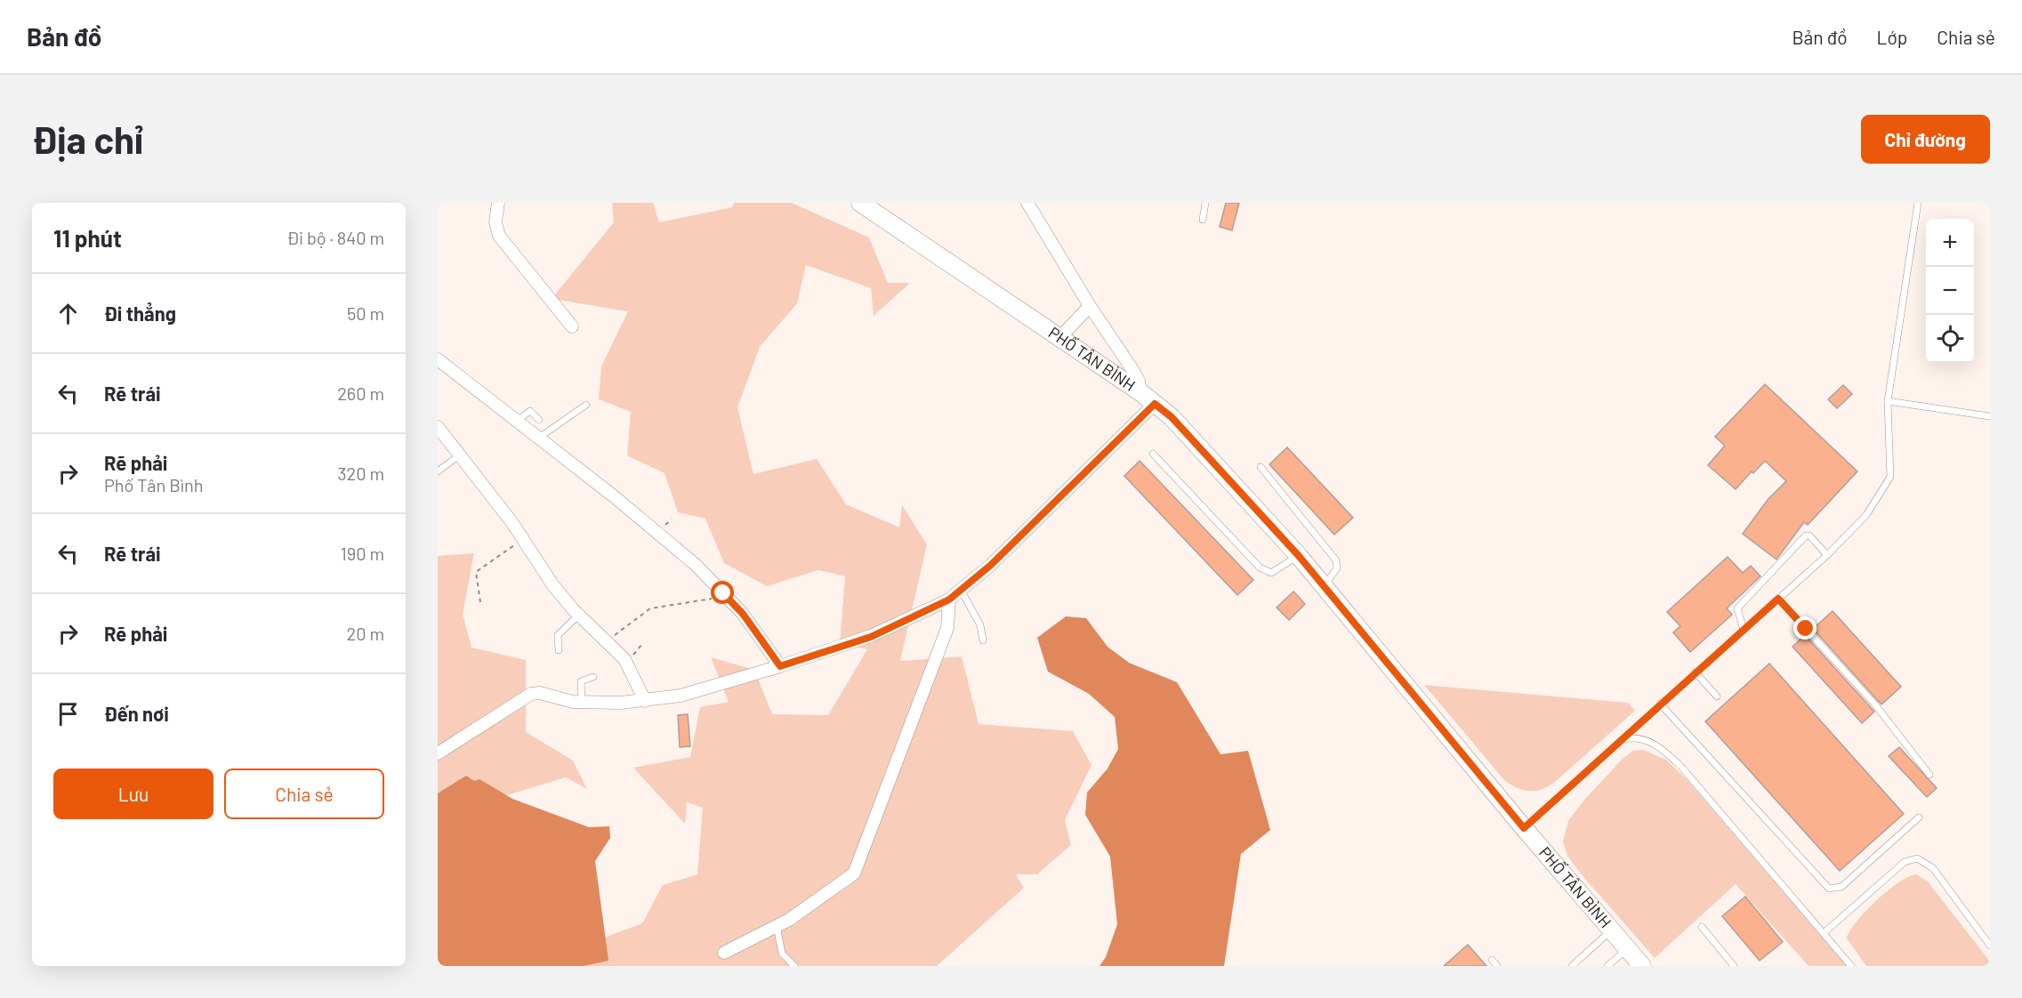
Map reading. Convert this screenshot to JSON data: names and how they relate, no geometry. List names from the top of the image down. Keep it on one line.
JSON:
{"streets":{"street":["PHỐ TÂN BÌNH"]},"page":{"header":"Bản đồ","nav":["Bản đồ","Lớp","Chia sẻ"],"buttons":["Chỉ đường",["Lưu","Chia sẻ"]],"title":"Địa chỉ","heading":["11 phút","Đi bộ · 840 m"],"map_buttons":["+","−"],"list":[["Đi thẳng","50 m"],["Rẽ trái","260 m"],["Rẽ phải","Phố Tân Bình","320 m"],["Rẽ trái","190 m"],["Rẽ phải","20 m"],"Đến nơi"]}}
